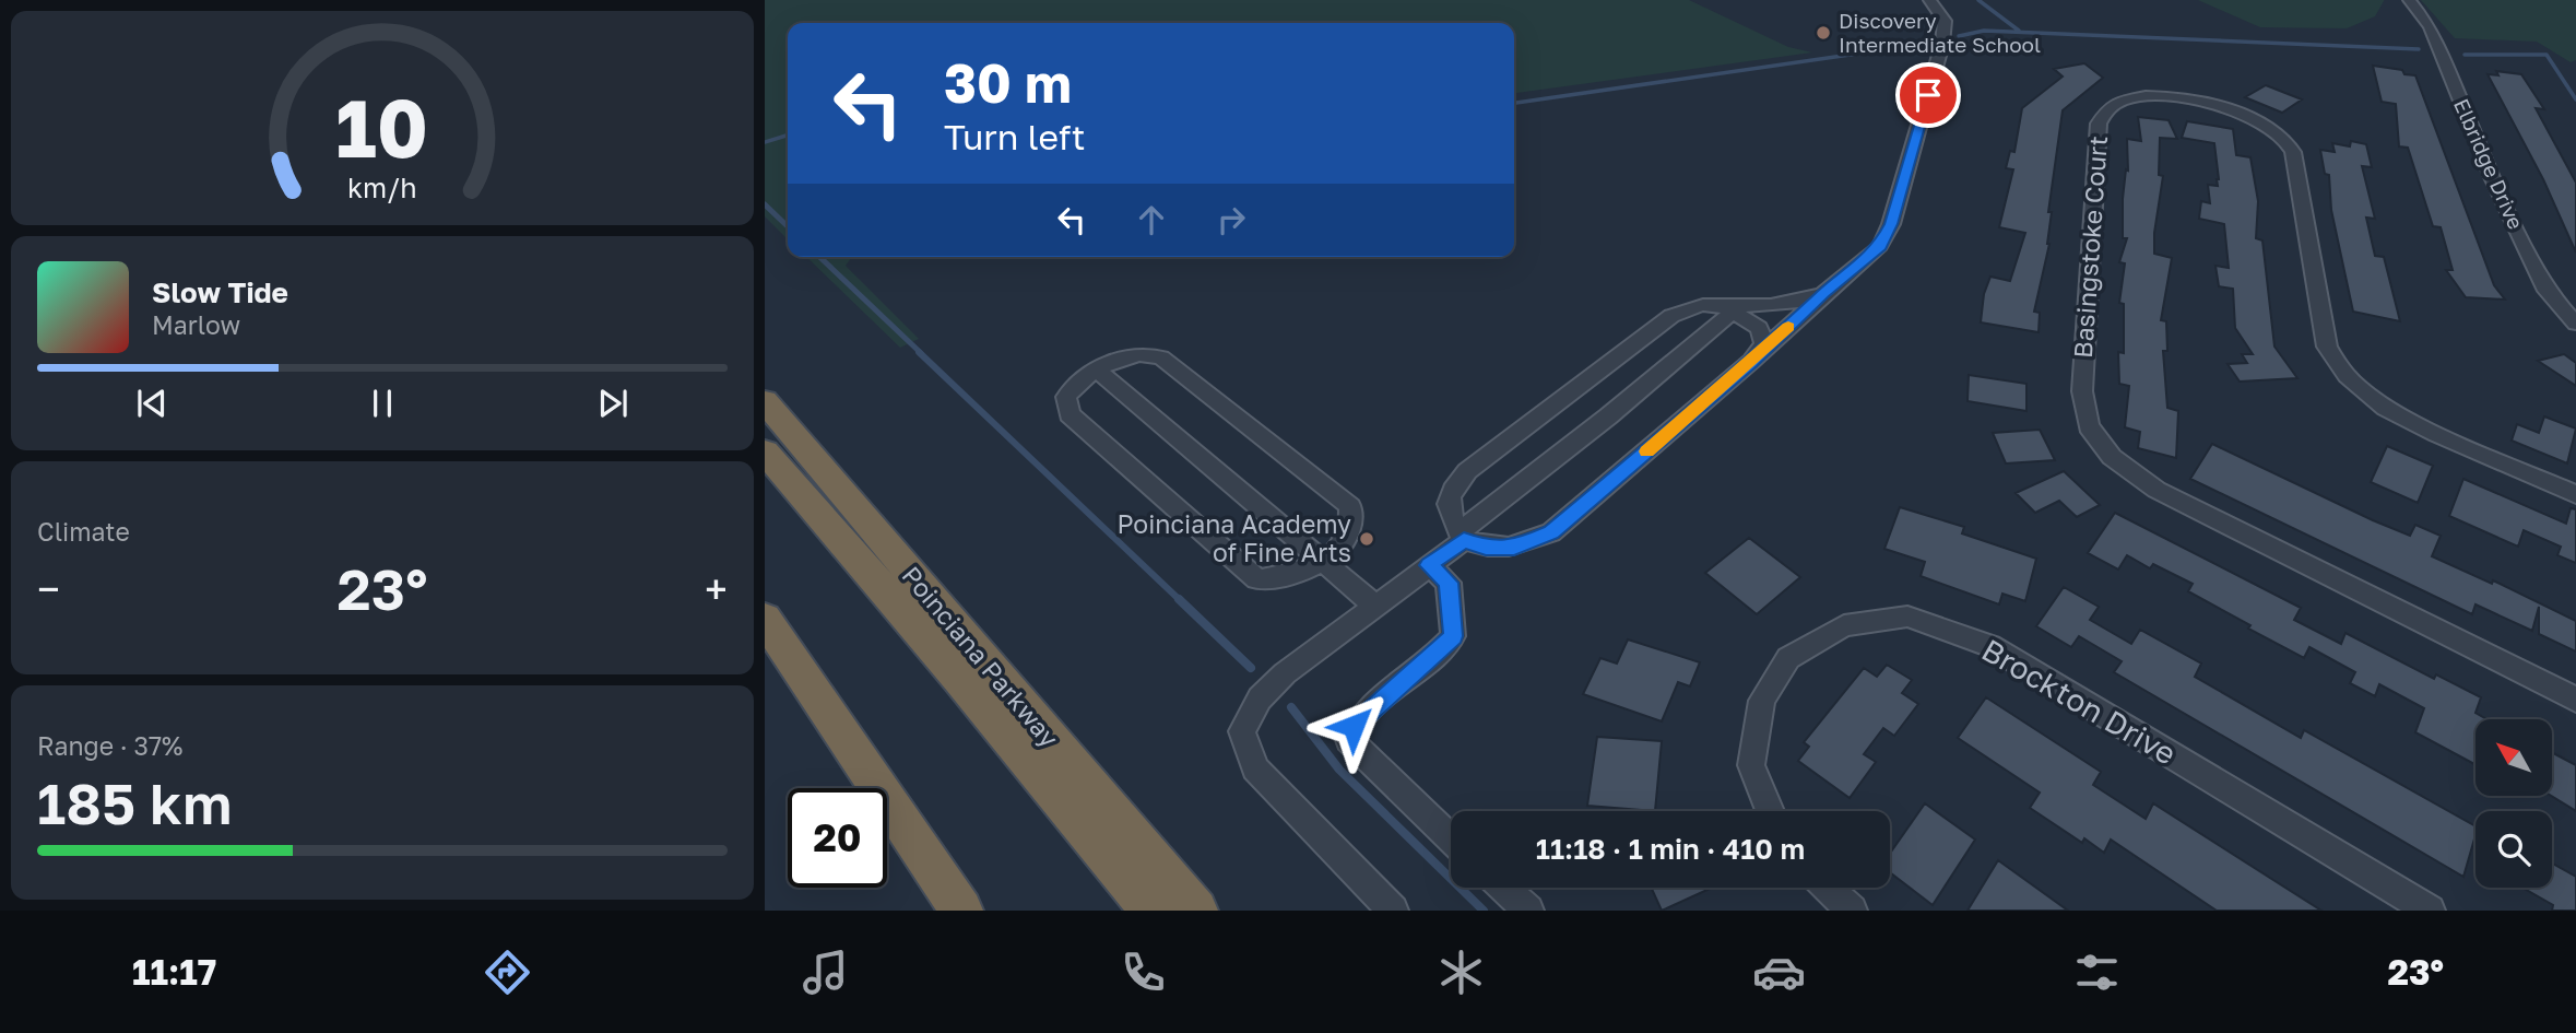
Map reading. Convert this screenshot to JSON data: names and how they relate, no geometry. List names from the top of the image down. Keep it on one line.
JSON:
{"streets":{"highway":["Poinciana Parkway"],"street":["Elbridge Drive","Basingstoke Court","Brockton Drive"]},"places":["Discovery Intermediate School","Poinciana Academy of Fine Arts"],"north":"top left","page":{"turn":["30 m","Turn left"],"song":["Slow Tide","Marlow"],"tile":["Climate",["Range · 37%","185 km"]],"heat":["−","23°","+"],"limit":"20","trip":"11:18 · 1 min · 410 m","tabs":["11:17","23°"],"gauge":["10","km/h"]}}
